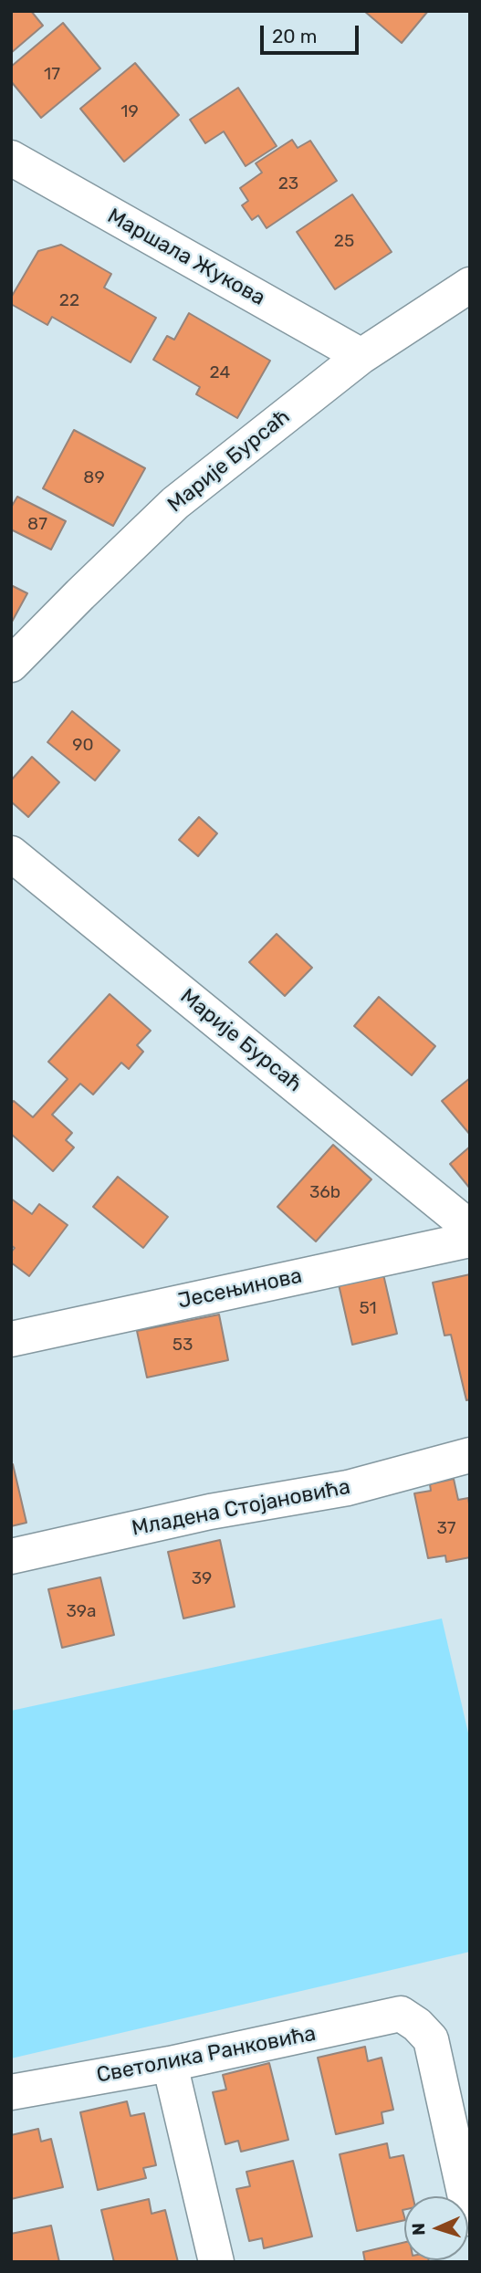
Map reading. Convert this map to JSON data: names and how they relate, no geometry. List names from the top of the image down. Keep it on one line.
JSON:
{"streets":{"street":["Маршала Жукова","Марије Бурсаћ","Јесењинова","Младена Стојановића","Светолика Ранковића"]},"crossings":[["Маршала Жукова","Марије Бурсаћ"]],"house_numbers":["17","19","23","25","22","24","89","87","90","36b","51","53","37","39","39a"],"scale_bar":"20 m","north":"left"}
